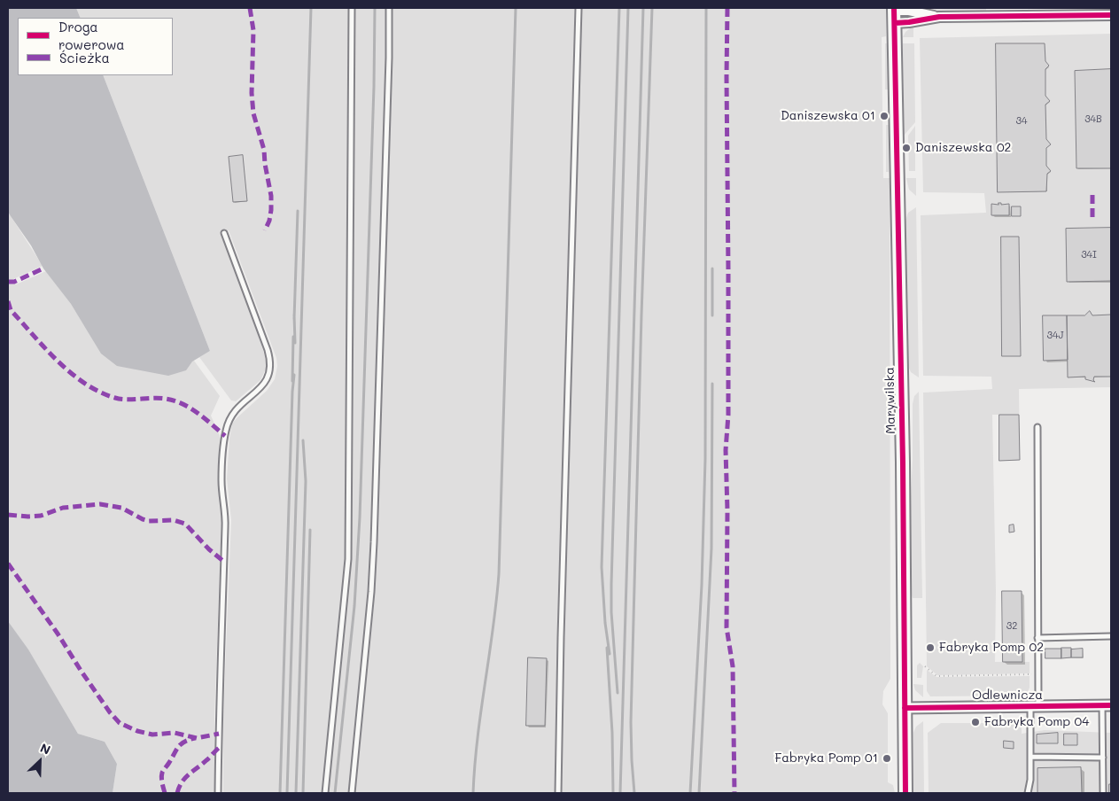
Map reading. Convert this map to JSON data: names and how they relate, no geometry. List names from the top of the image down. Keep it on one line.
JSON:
{"streets":{"main road":["Marywilska"],"street":["Odlewnicza"]},"crossings":[["Marywilska","Odlewnicza"]],"places":["Daniszewska 01","Daniszewska 02","Fabryka Pomp 02","Fabryka Pomp 04","Fabryka Pomp 01"],"house_numbers":["34B","34","34I","34J","32"],"legend":["Droga rowerowa","Ścieżka"],"north":"top right"}
